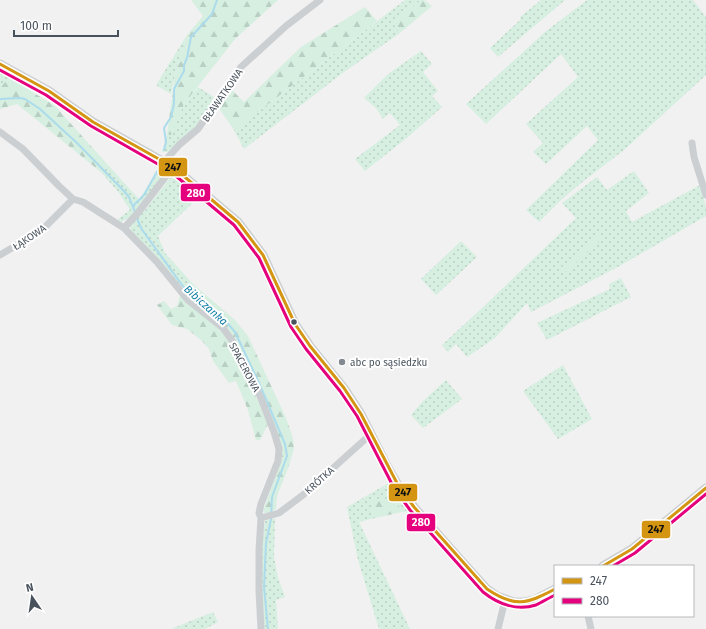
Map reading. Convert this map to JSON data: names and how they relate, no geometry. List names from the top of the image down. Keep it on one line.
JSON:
{"streets":{"street":["BŁAWATKOWA","ŁĄKOWA","SPACEROWA","KRÓTKA"]},"crossings":[["ŁĄKOWA","SPACEROWA"],["SPACEROWA","KRÓTKA"]],"water":["Bibiczanka"],"places":["abc po sąsiedzku"],"lines":["transit line 247","transit line 280"],"legend":["247","280"],"scale_bar":"100 m","north":"top"}
